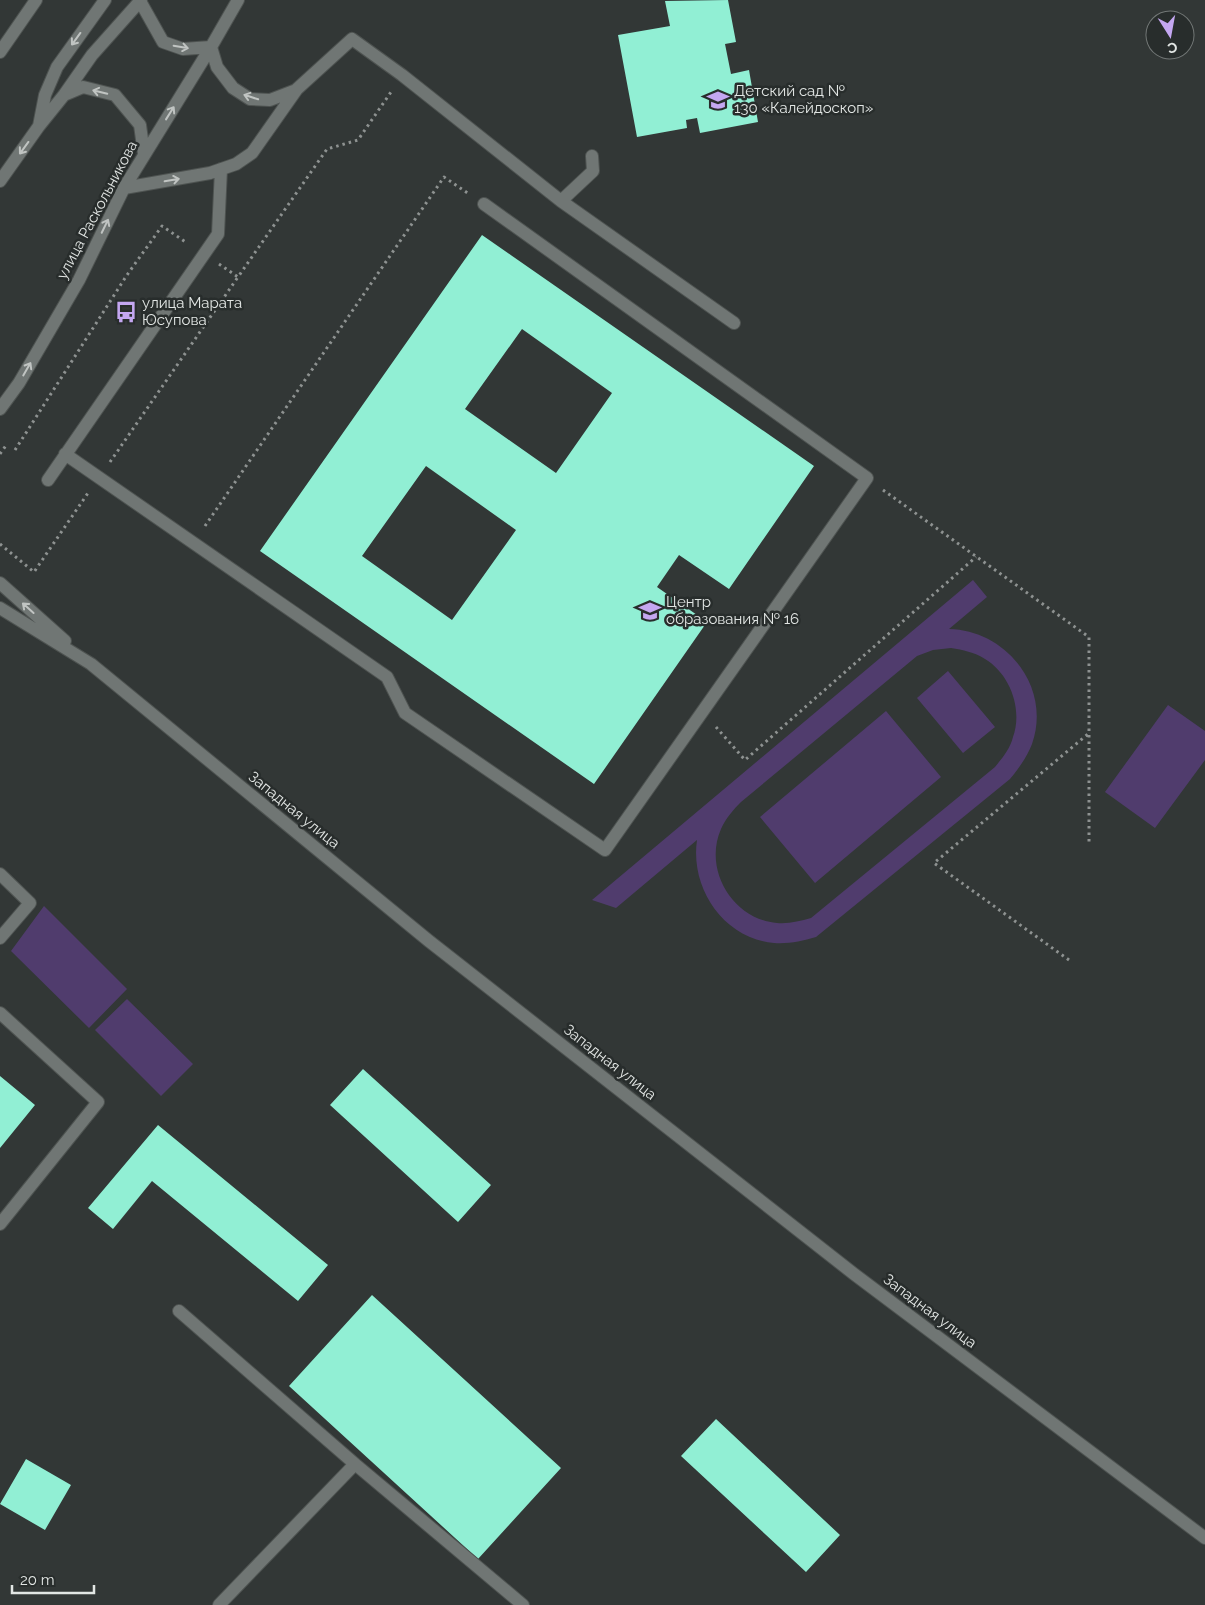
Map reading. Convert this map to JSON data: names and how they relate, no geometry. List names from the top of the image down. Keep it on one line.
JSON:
{"streets":{"street":["улица Раскольникова","Западная улица"]},"places":{"school or university":["Детский сад № 130 «Калейдоскоп»","Центр образования № 16"],"bus stop":["улица Марата Юсупова"]},"scale_bar":"20 m","north":"bottom"}
